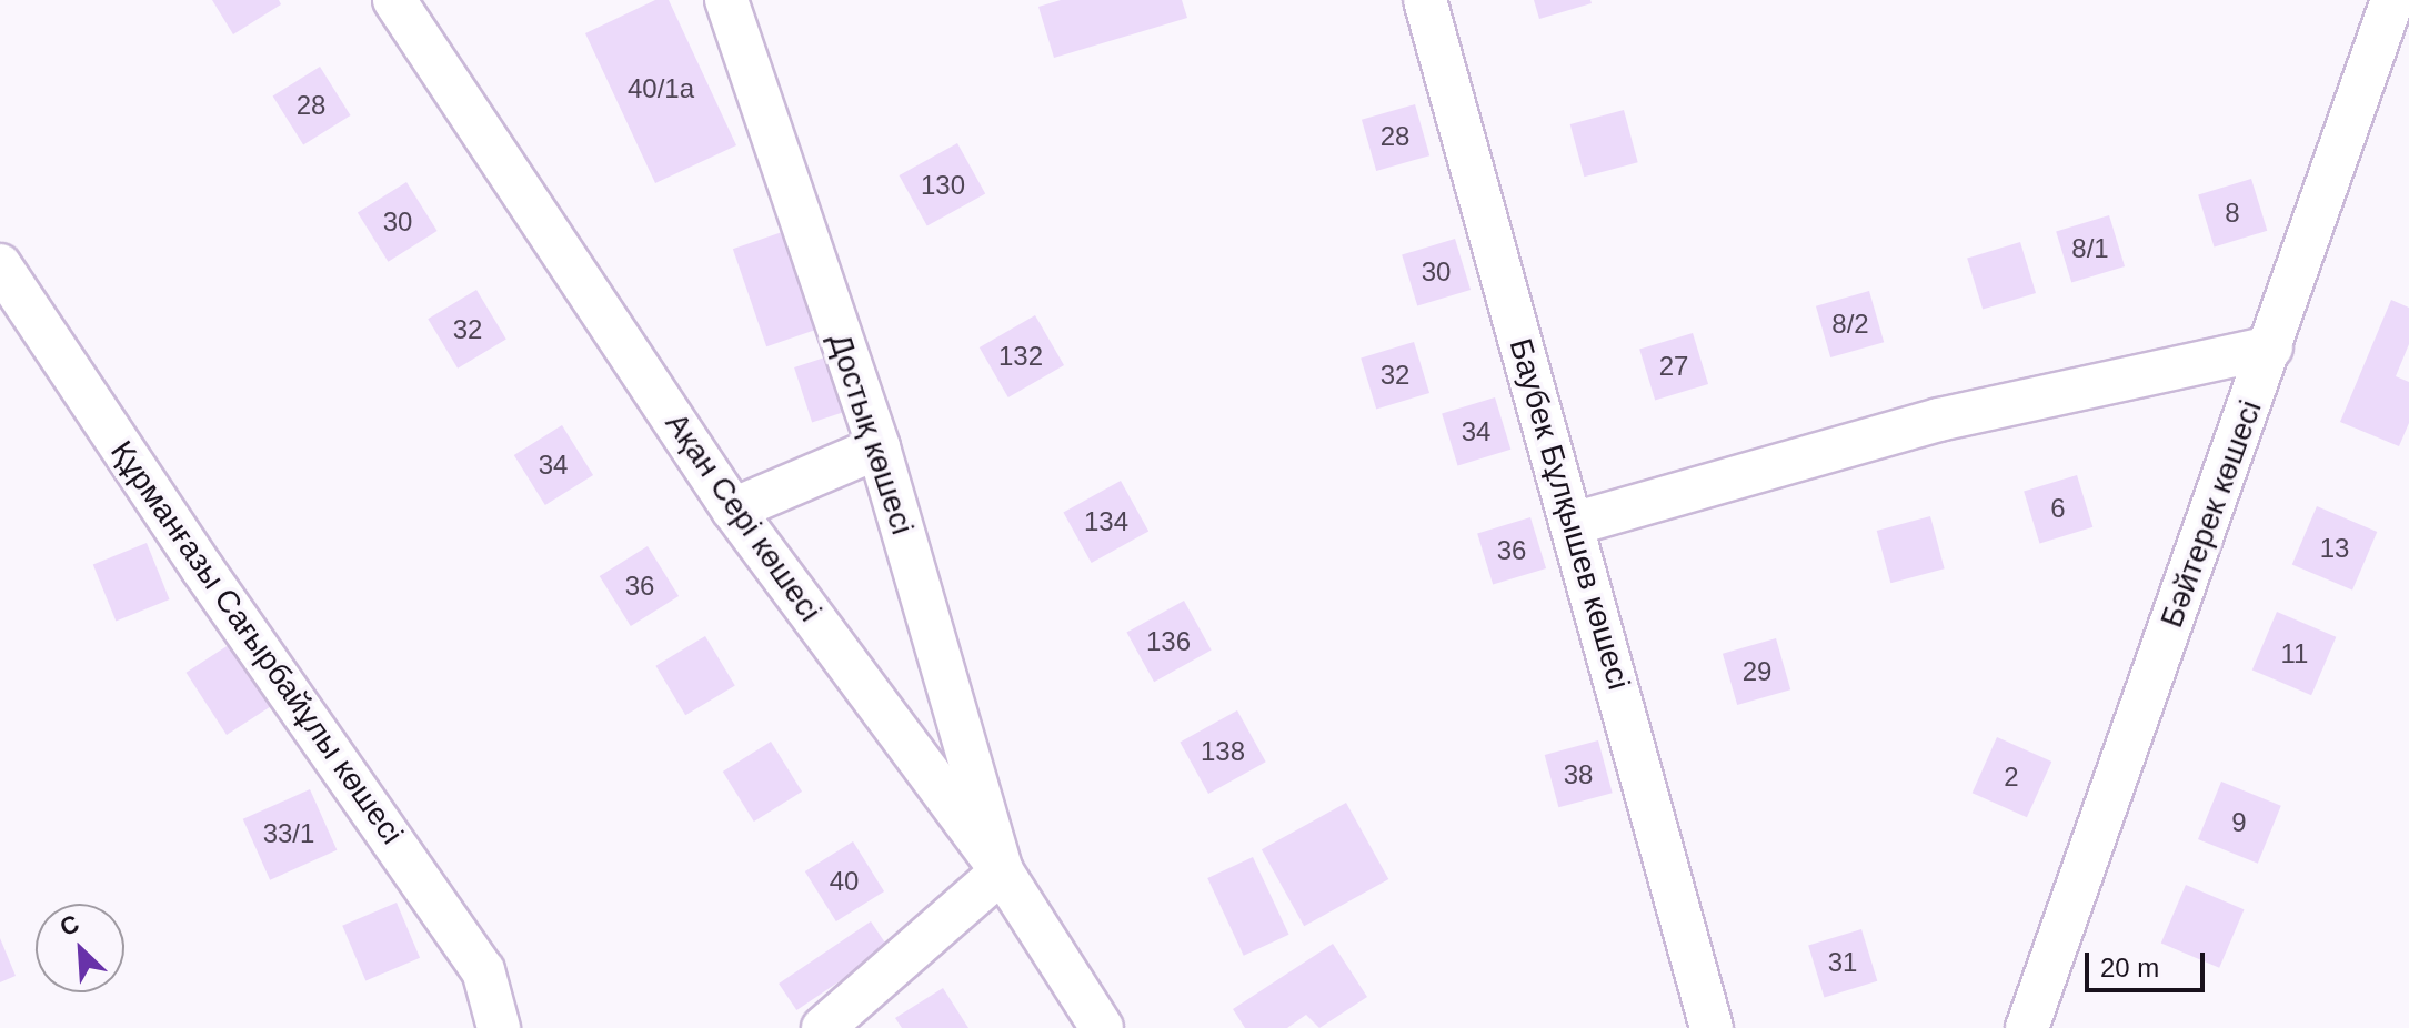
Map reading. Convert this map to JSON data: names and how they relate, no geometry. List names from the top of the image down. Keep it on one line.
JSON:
{"streets":{"street":["Достық көшесі","Баубек Бұлқышев көшесі","Бәйтерек көшесі","Ақан Сері көшесі","Құрманғазы Сағырбайұлы көшесі"]},"crossings":[["Достық көшесі","Ақан Сері көшесі"]],"house_numbers":["40/1а","28","28","130","8","30","8/1","30","8/2","32","132","27","32","34","34","6","134","13","36","36","136","11","29","138","38","2","9","33/1","40","31"],"scale_bar":"20 m","north":"top left"}
